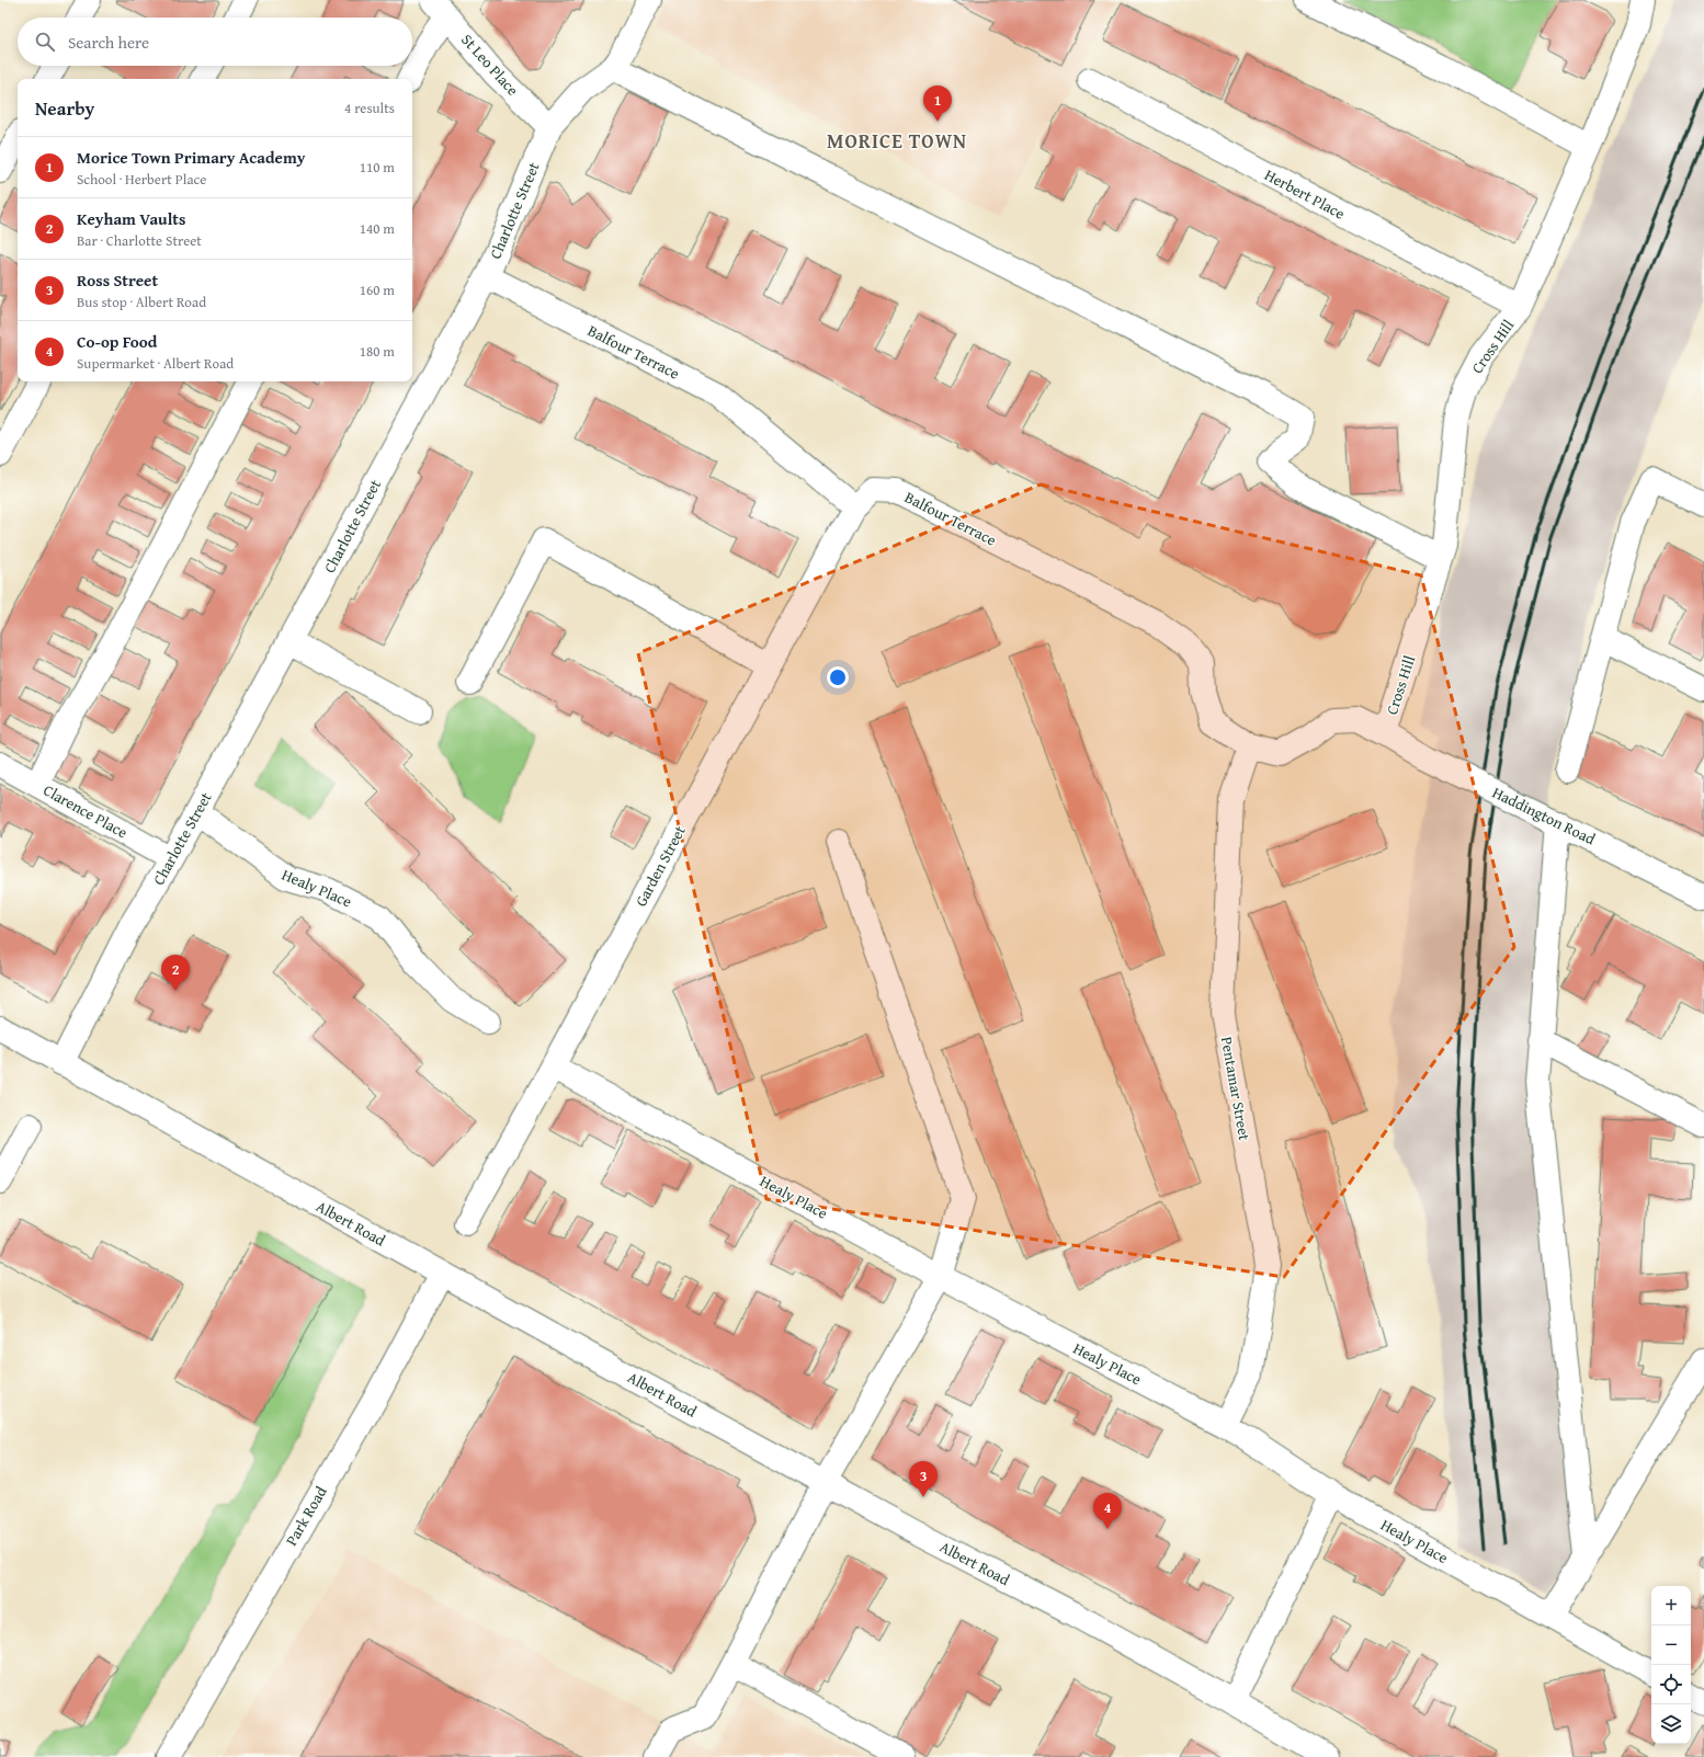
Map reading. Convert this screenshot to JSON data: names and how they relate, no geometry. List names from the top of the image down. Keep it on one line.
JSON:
{"streets":{"street":["St Leo Place","Herbert Place","Charlotte Street","Cross Hill","Balfour Terrace","Clarence Place","Haddington Road","Garden Street","Healy Place","Pentamar Street","Albert Road","Park Road"]},"crossings":[["St Leo Place","Charlotte Street"],["Herbert Place","Cross Hill"],["Charlotte Street","Balfour Terrace"],["Charlotte Street","Clarence Place"],["Charlotte Street","Healy Place"],["Charlotte Street","Albert Road"],["Cross Hill","Balfour Terrace"],["Cross Hill","Haddington Road"],["Balfour Terrace","Haddington Road"],["Balfour Terrace","Garden Street"],["Balfour Terrace","Pentamar Street"],["Garden Street","Healy Place"],["Healy Place","Pentamar Street"],["Albert Road","Park Road"]],"districts":["MORICE TOWN"],"page":{"search":"Search here","heading":["Nearby","4 results"],"pins":["1","2","3","4"],"list":[{"mark":"1","name":"Morice Town Primary Academy","note":"School · Herbert Place","value":"110 m"},{"mark":"2","name":"Keyham Vaults","note":"Bar · Charlotte Street","value":"140 m"},{"mark":"3","name":"Ross Street","note":"Bus stop · Albert Road","value":"160 m"},{"mark":"4","name":"Co-op Food","note":"Supermarket · Albert Road","value":"180 m"}],"map_buttons":["+","−"]}}
